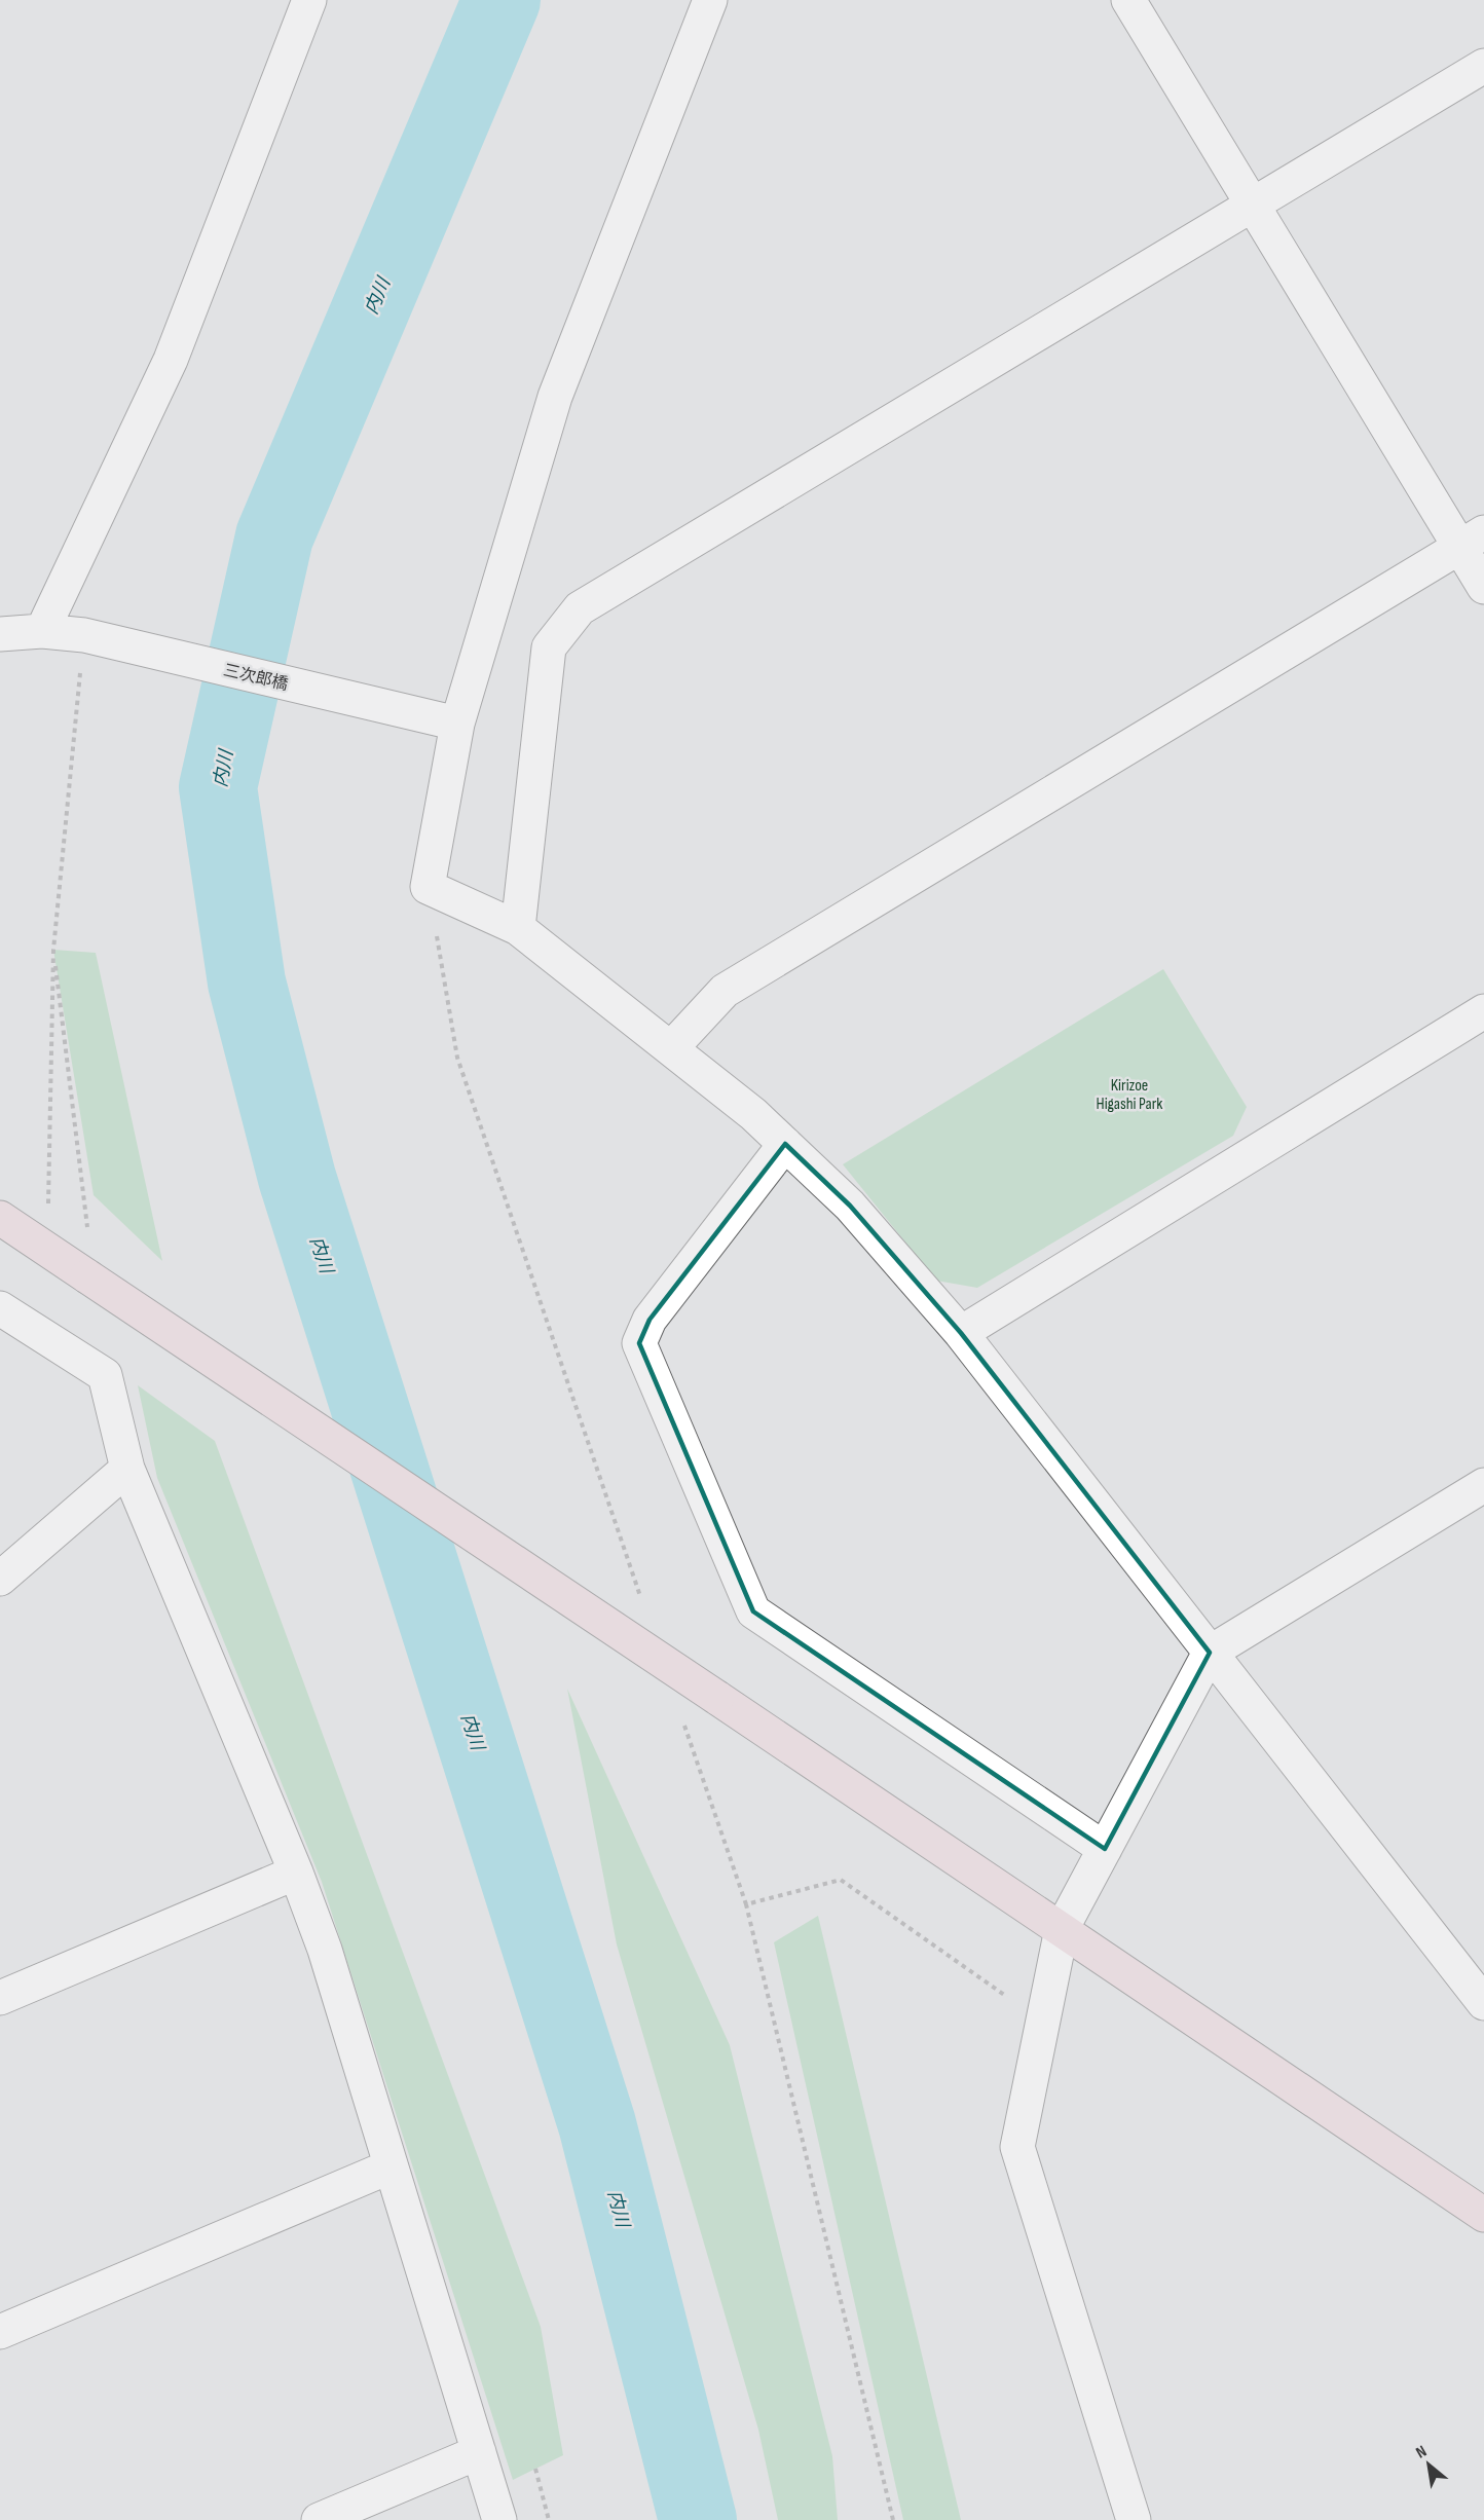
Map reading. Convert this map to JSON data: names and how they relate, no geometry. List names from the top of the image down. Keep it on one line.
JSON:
{"streets":{"street":["三次郎橋"]},"water":["内川"],"parks":["Kirizoe Higashi Park"],"north":"top left"}
